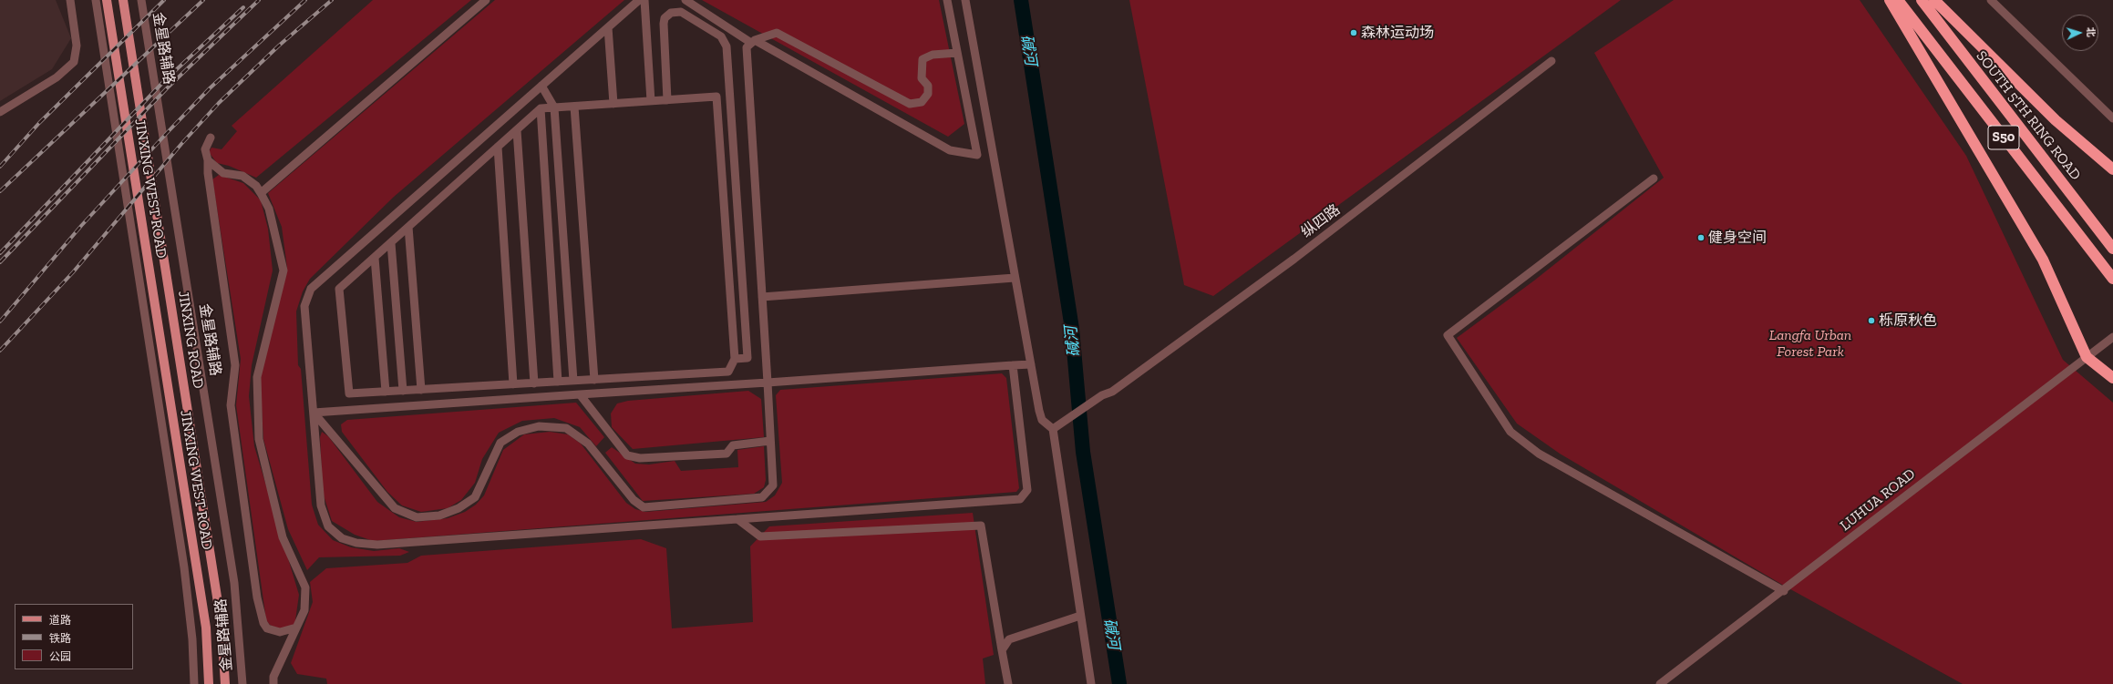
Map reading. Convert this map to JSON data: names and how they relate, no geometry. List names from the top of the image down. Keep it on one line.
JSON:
{"streets":{"highway":["SOUTH 5TH RING ROAD","S50"],"main road":["JINXING WEST ROAD","JINXING ROAD"],"street":["金星路辅路","纵四路","LUHUA ROAD"]},"water":["碱河"],"parks":["Langfa Urban Forest Park"],"places":["森林运动场","健身空间","栎原秋色"],"legend":["道路","铁路","公园"],"north":"right"}
